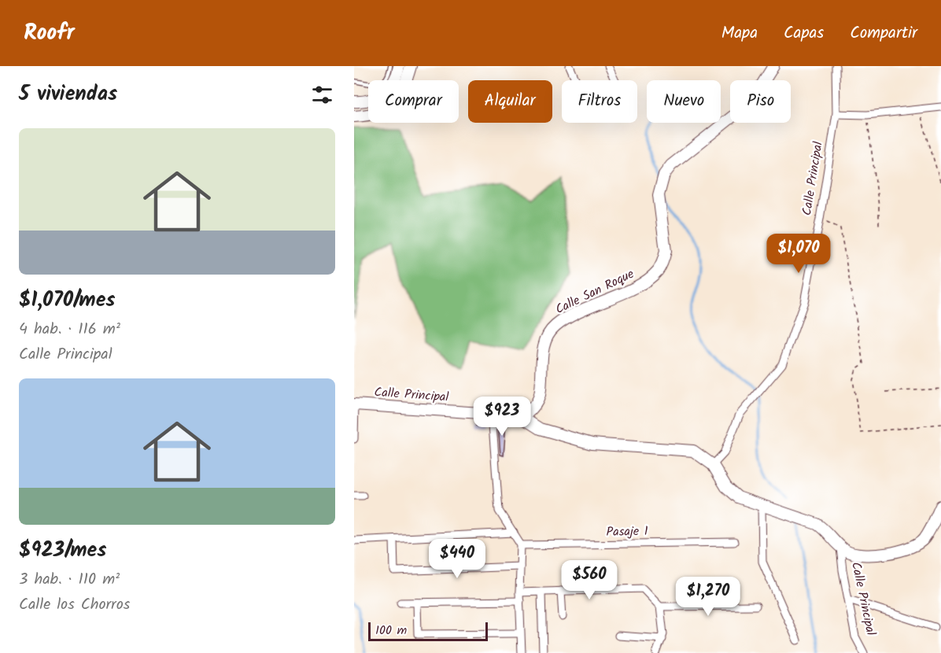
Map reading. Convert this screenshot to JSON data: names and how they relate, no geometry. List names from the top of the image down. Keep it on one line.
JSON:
{"streets":{"street":["Calle Principal","Calle San Roque","Pasaje 1"]},"crossings":[["Calle Principal","Calle San Roque"]],"scale_bar":"100 m","page":{"header":"Roofr","nav":["Mapa","Capas","Compartir"],"heading":"5 viviendas","chip":["Comprar","Alquilar","Filtros","Nuevo","Piso"],"list":[{"name":"$1,070/mes","note":"4 hab. · 116 m² · Calle Principal"},{"name":"$923/mes","note":"3 hab. · 110 m² · Calle los Chorros"}],"price":["$1,070","$923","$440","$560","$1,270"],"scale":"100 m"}}
